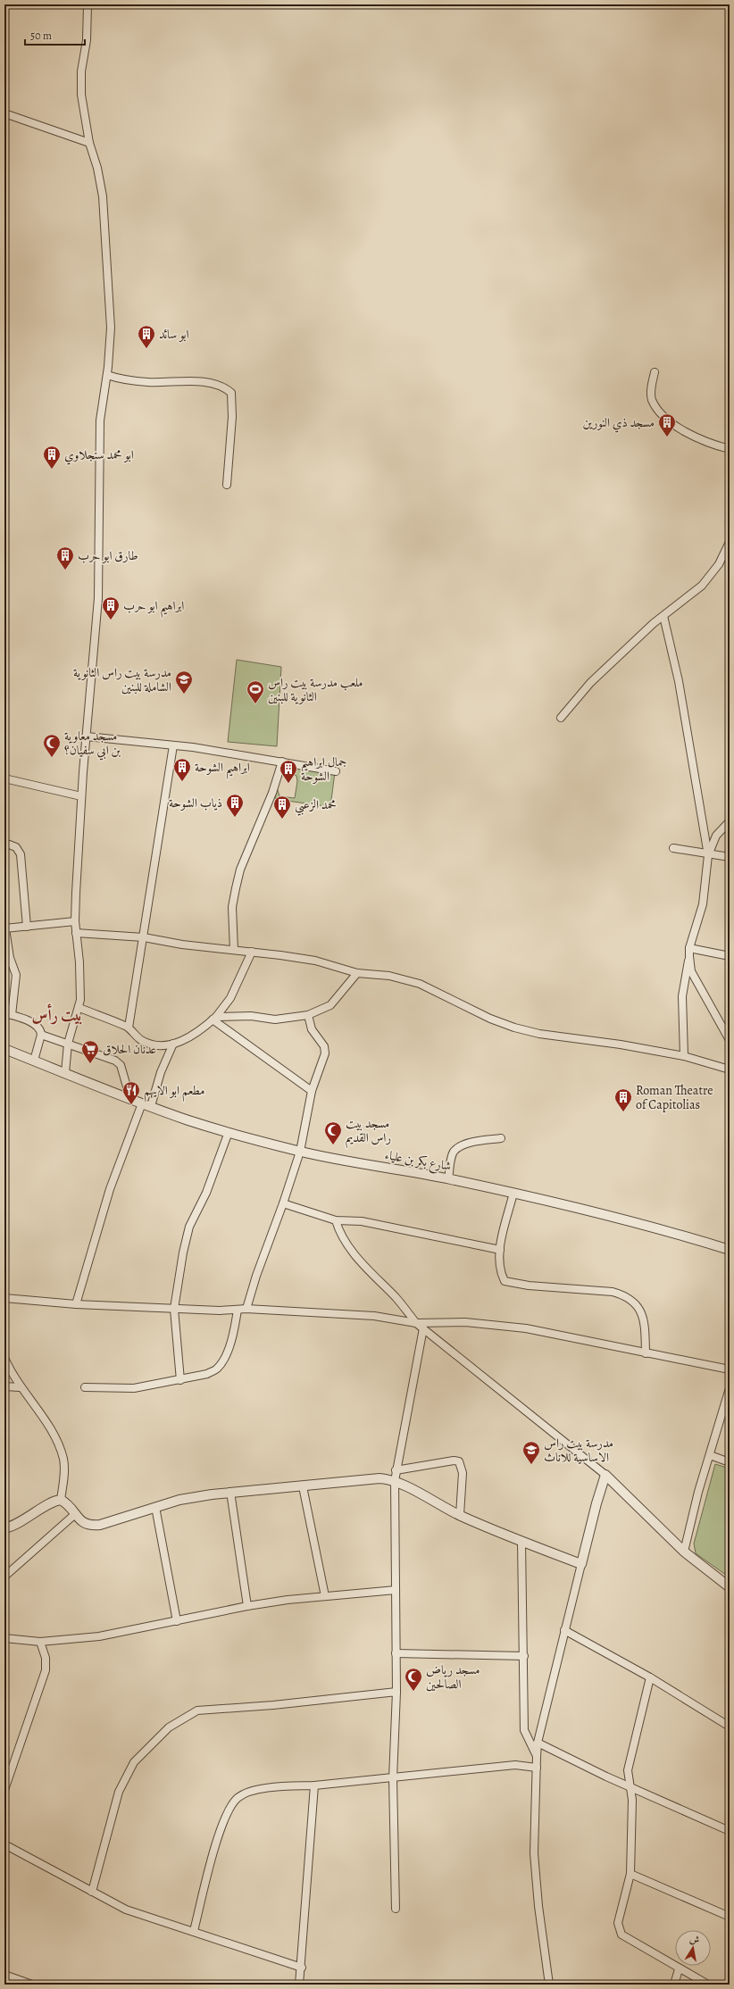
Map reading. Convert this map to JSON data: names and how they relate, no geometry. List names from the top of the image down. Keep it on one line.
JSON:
{"streets":{"street":["شارع بكر بن علياء"]},"districts":["بيت رأس"],"places":{"building":["ابو سائد","مسجد ذي النورين","ابو محمد سنجلاوي","طارق ابو حرب","ابراهيم ابو حرب","ابراهيم الشوحة","جمال ابراهيم الشوحة","ذياب الشوحة","محمد الزعبي","Roman Theatre of Capitolias"],"school or university":["مدرسة بيت راس الثانوية الشاملة للبنين","مدرسة بيت راس الاساسية للاناث"],"sports":["ملعب مدرسة بيت راس الثانوية للبنين"],"mosque":["مسجد معاوية بن ابي سفيان؟","مسجد بيت راس القديم","مسجد رياض الصالحين"],"supermarket":["عدنان الحلاق"],"restaurant":["مطعم ابو الايهم"]},"scale_bar":"50 m","north":"top"}
